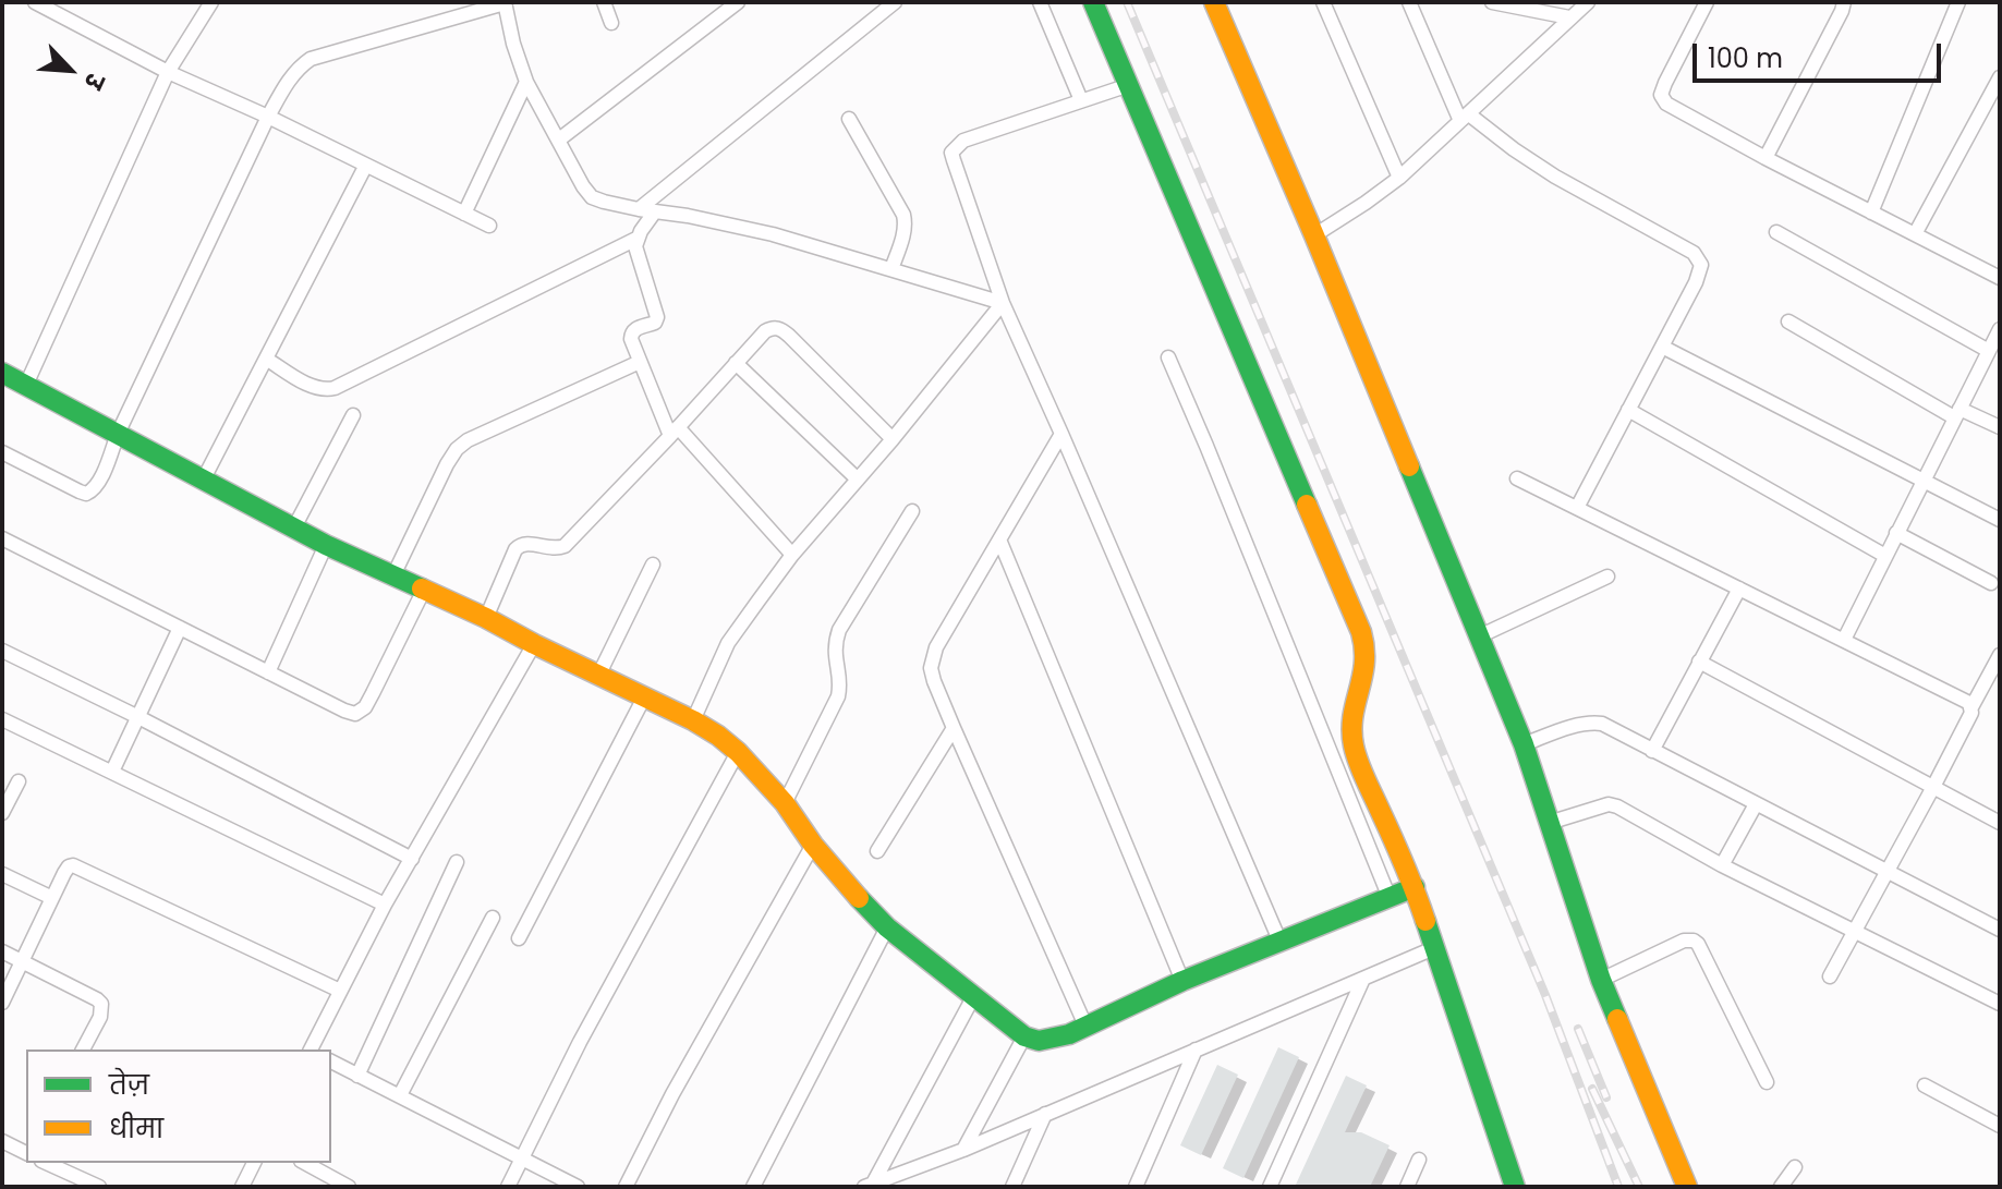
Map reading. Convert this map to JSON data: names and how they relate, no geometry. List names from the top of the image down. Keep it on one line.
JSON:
{"legend":["तेज़","धीमा"],"scale_bar":"100 m","north":"bottom right"}
